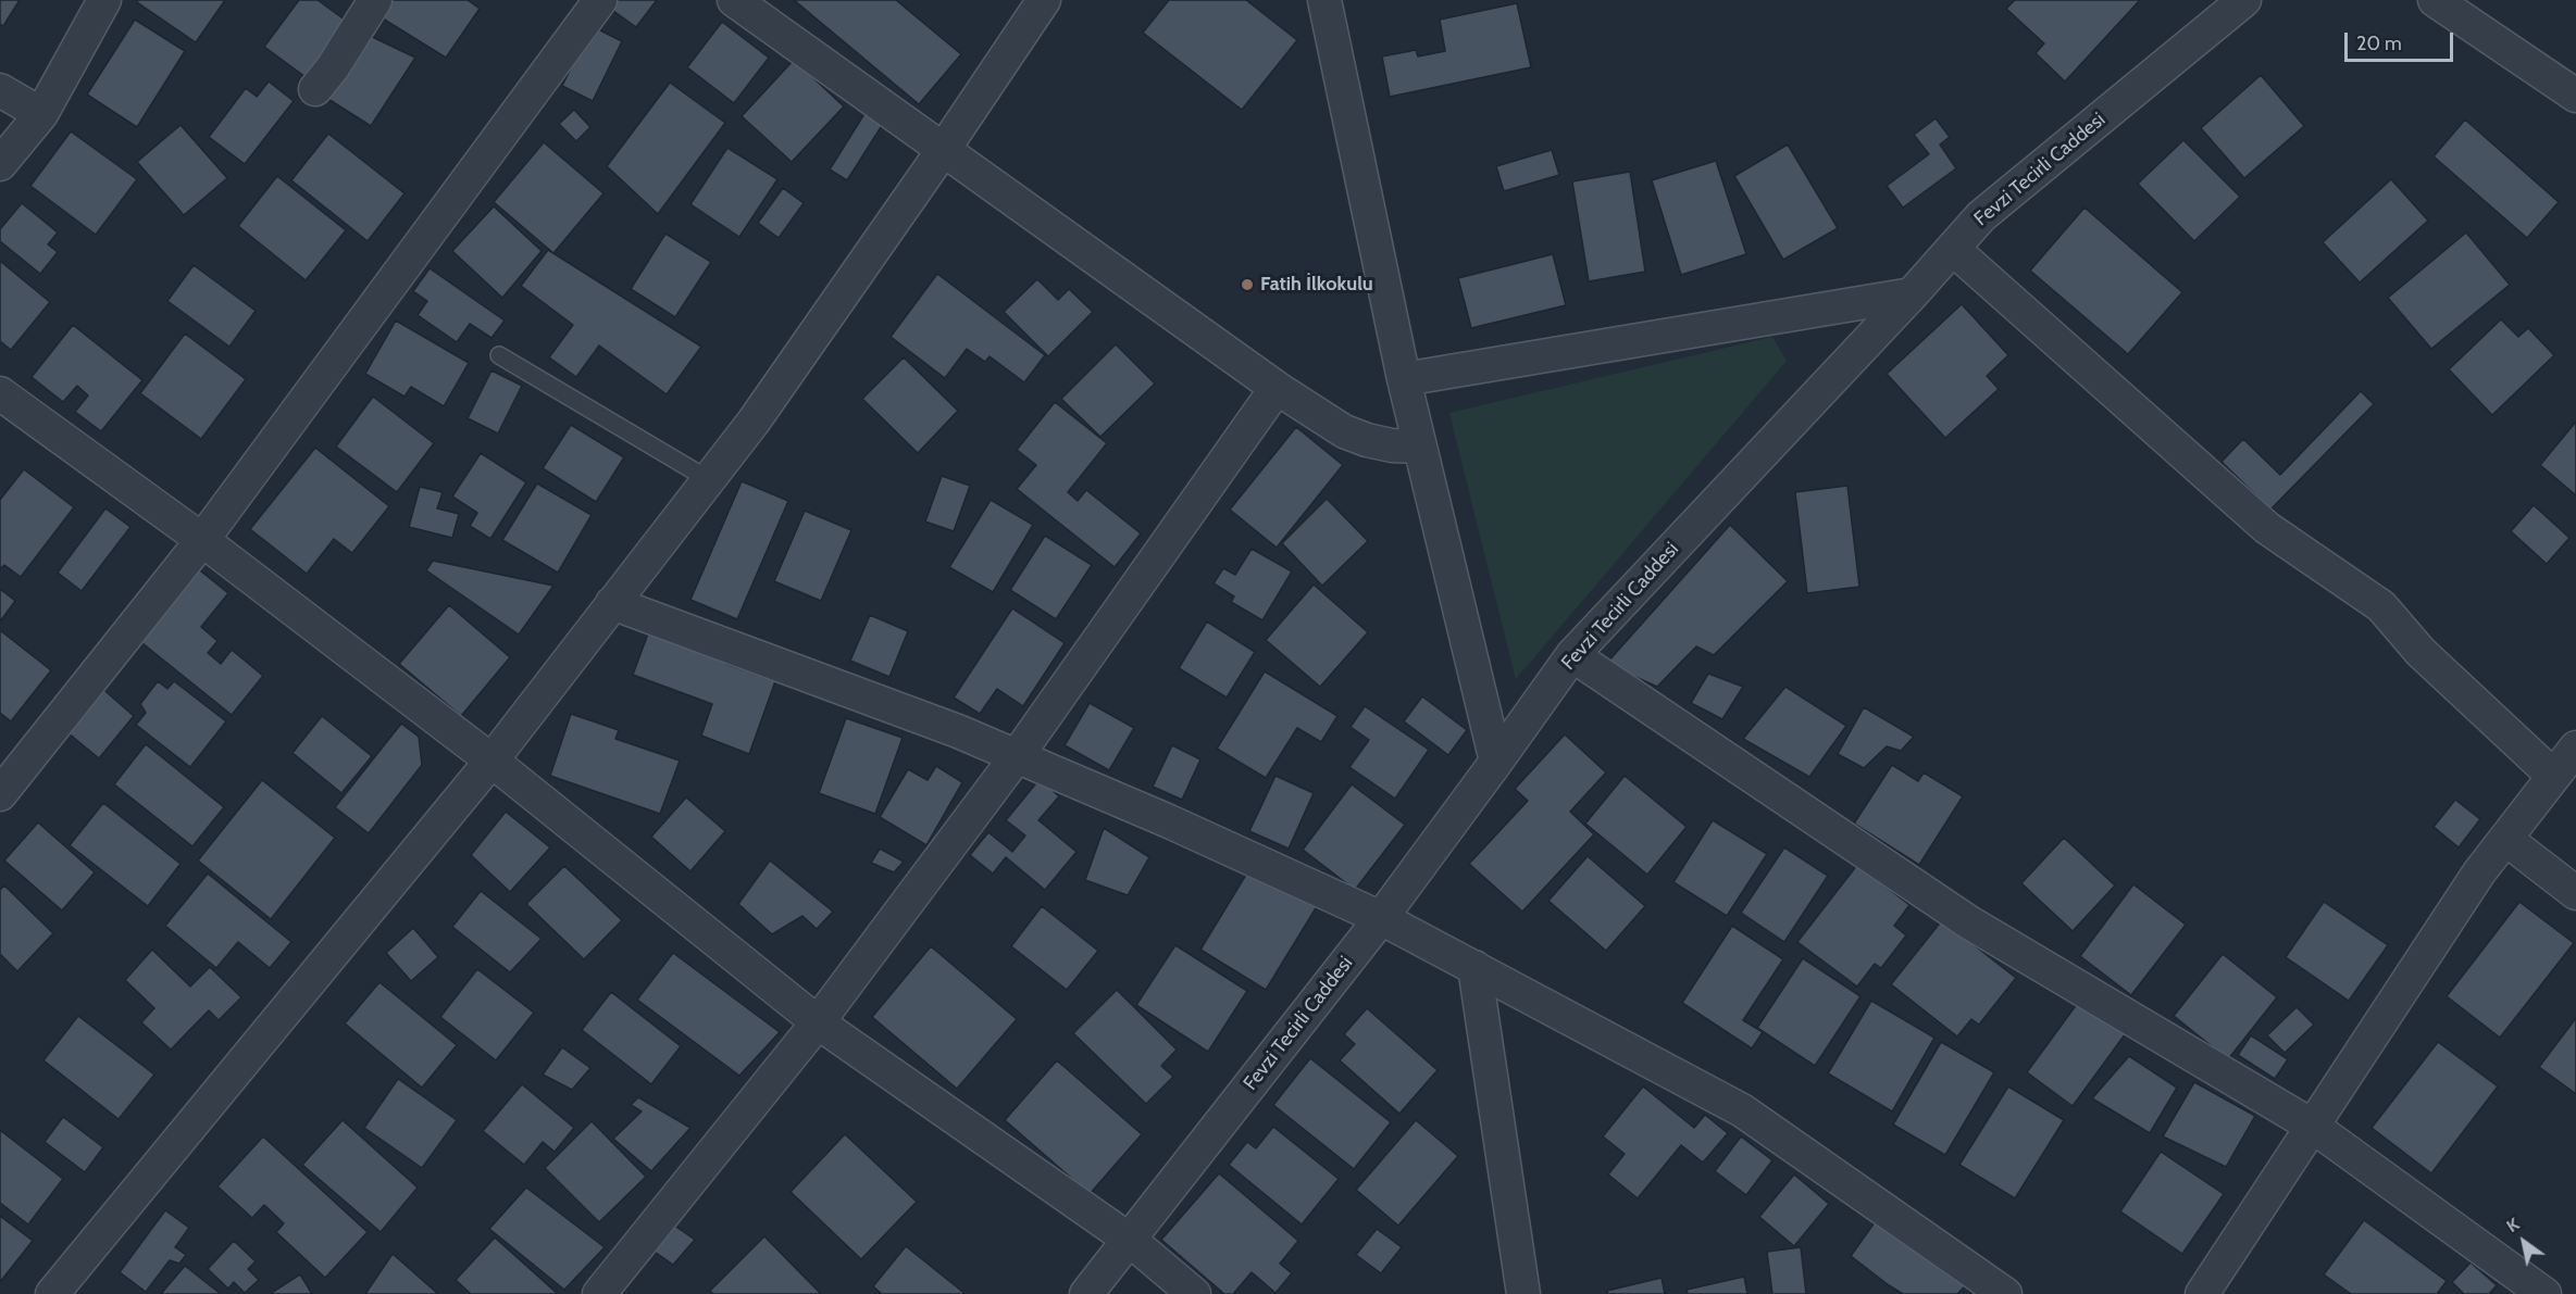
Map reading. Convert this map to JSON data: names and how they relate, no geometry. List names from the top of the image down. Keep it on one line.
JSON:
{"streets":{"street":["Fevzi Tecirli Caddesi"]},"places":["Fatih İlkokulu"],"scale_bar":"20 m","north":"top left"}
